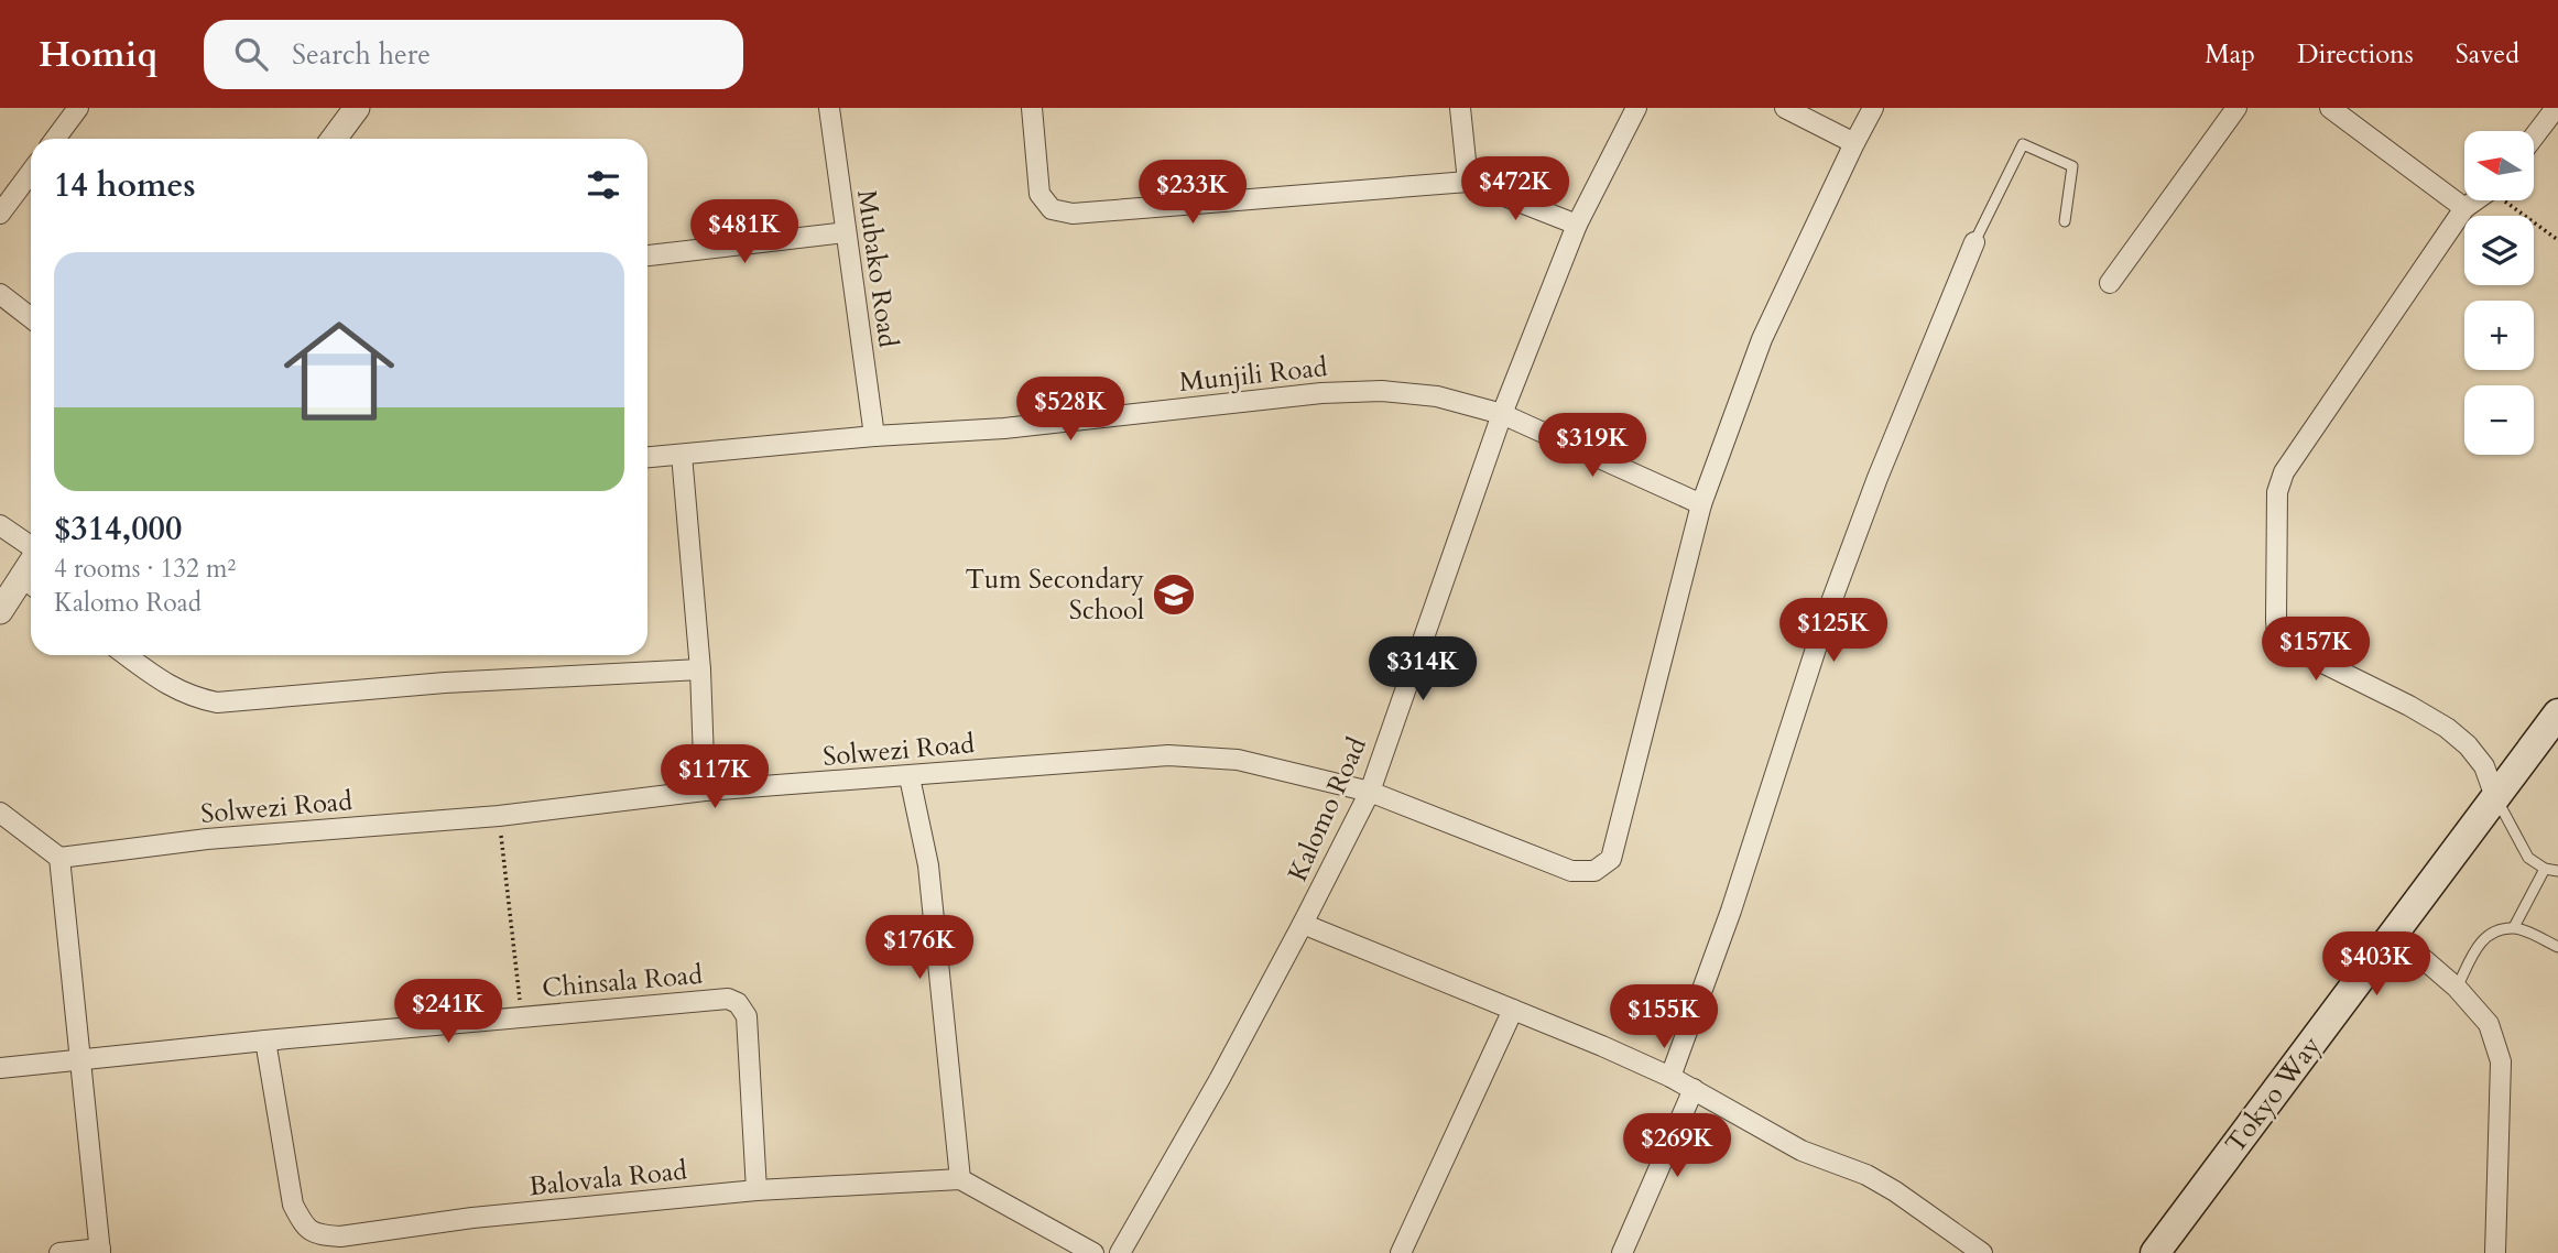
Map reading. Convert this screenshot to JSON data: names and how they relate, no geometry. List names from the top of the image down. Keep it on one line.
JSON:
{"streets":{"main road":["Tokyo Way"],"street":["Mubako Road","Munjili Road","Solwezi Road","Kalomo Road","Chinsala Road","Balovala Road"]},"crossings":[["Mubako Road","Munjili Road"],["Munjili Road","Solwezi Road"],["Munjili Road","Kalomo Road"],["Solwezi Road","Kalomo Road"],["Chinsala Road","Balovala Road"]],"places":{"school or university":["Tum Secondary School"]},"north":"left","page":{"header":"Homiq","search":"Search here","nav":["Map","Directions","Saved"],"map_buttons":["+","−"],"heading":"14 homes","price":["$472K","$233K","$481K","$528K","$319K","$125K","$157K","$314K","$117K","$176K","$403K","$241K","$155K","$269K"],"list":[{"name":"$314,000","note":"4 rooms · 132 m² · Kalomo Road"}]}}
